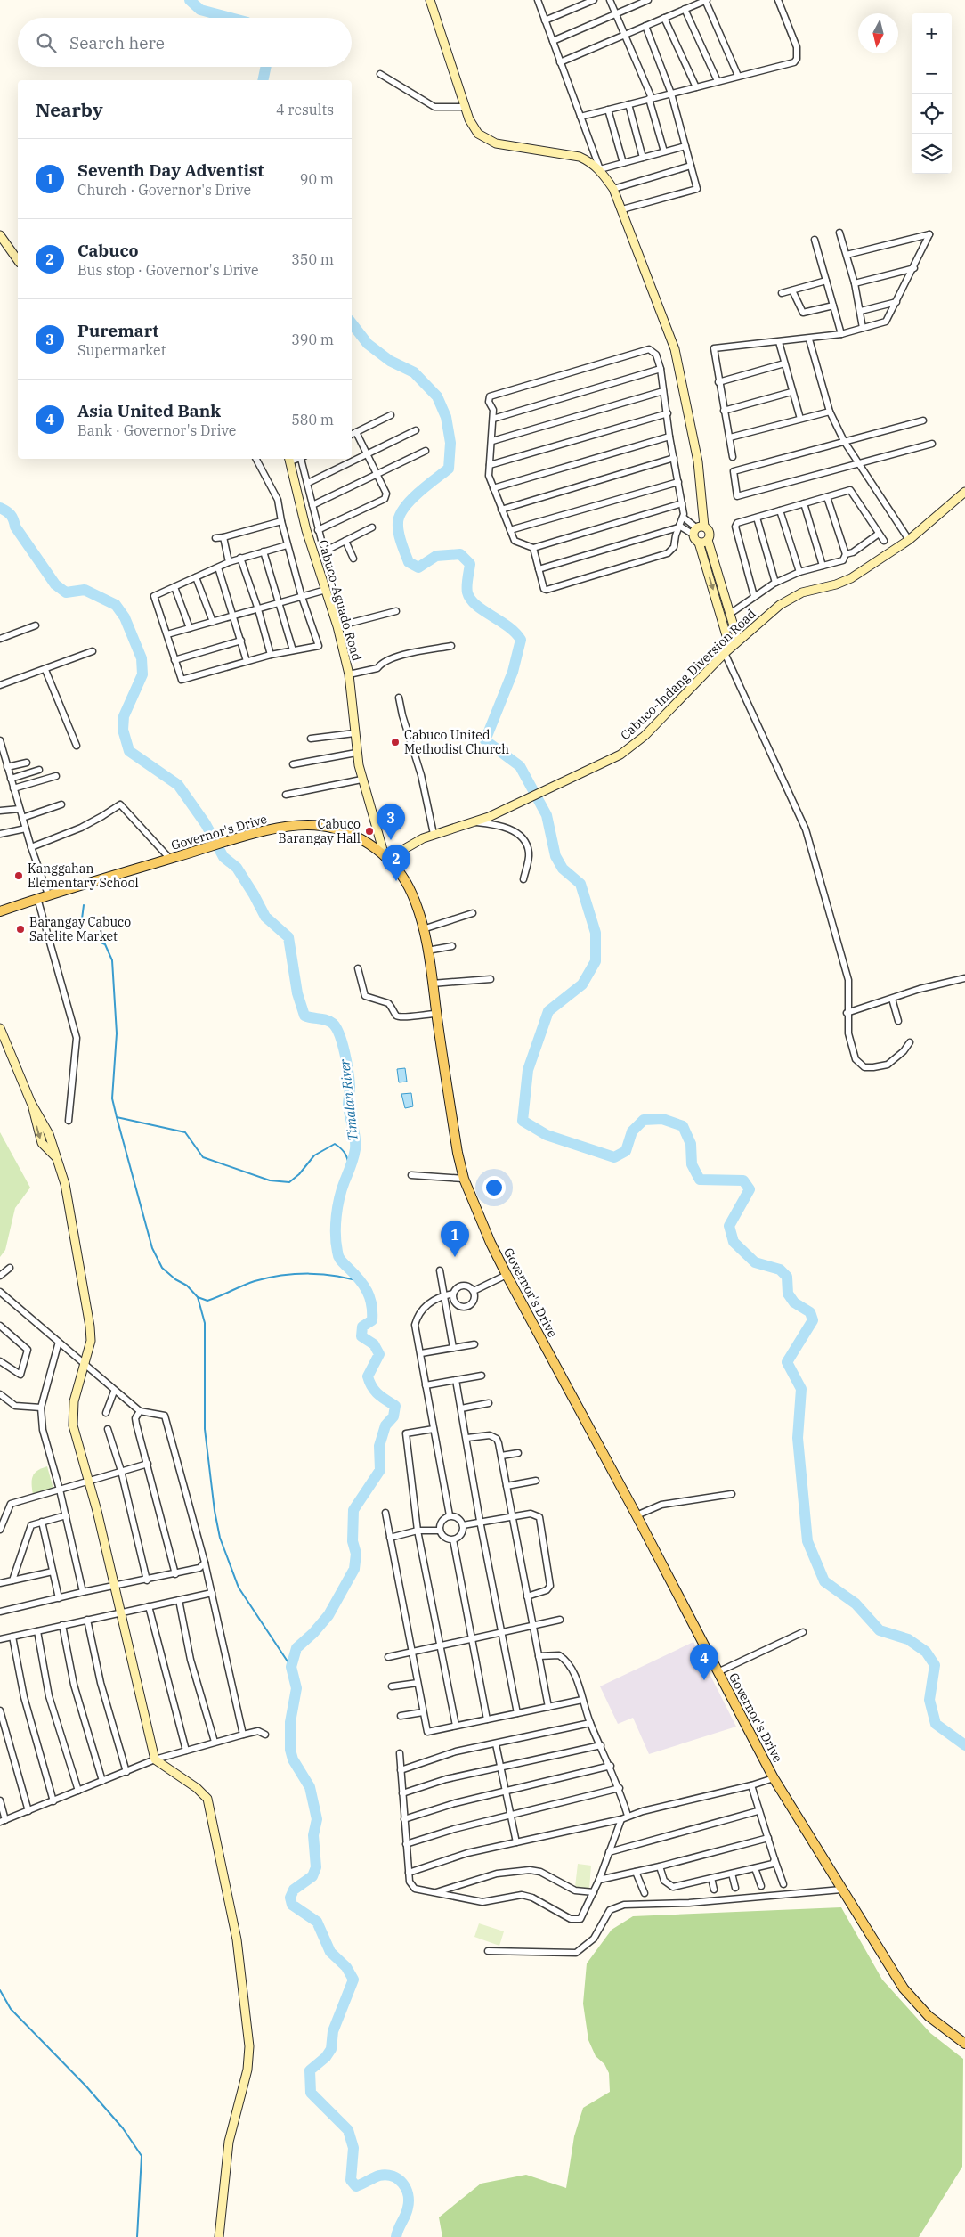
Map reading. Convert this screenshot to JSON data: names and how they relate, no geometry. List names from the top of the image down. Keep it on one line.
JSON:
{"streets":{"main road":["Governor's Drive"],"street":["Cabuco-Aguado Road","Cabuco-Indang Diversion Road"]},"crossings":[["Cabuco-Aguado Road","Cabuco-Indang Diversion Road"],["Cabuco-Aguado Road","Governor's Drive"],["Cabuco-Indang Diversion Road","Governor's Drive"]],"water":["Timalan River"],"places":["Cabuco United Methodist Church","Cabuco Barangay Hall","Kanggahan Elementary School","Barangay Cabuco Satelite Market"],"north":"bottom","page":{"map_buttons":["+","−"],"search":"Search here","heading":["Nearby","4 results"],"list":[{"mark":"1","name":"Seventh Day Adventist","note":"Church · Governor's Drive","value":"90 m"},{"mark":"2","name":"Cabuco","note":"Bus stop · Governor's Drive","value":"350 m"},{"mark":"3","name":"Puremart","note":"Supermarket","value":"390 m"},{"mark":"4","name":"Asia United Bank","note":"Bank · Governor's Drive","value":"580 m"}],"pins":["3","2","1","4"]}}
